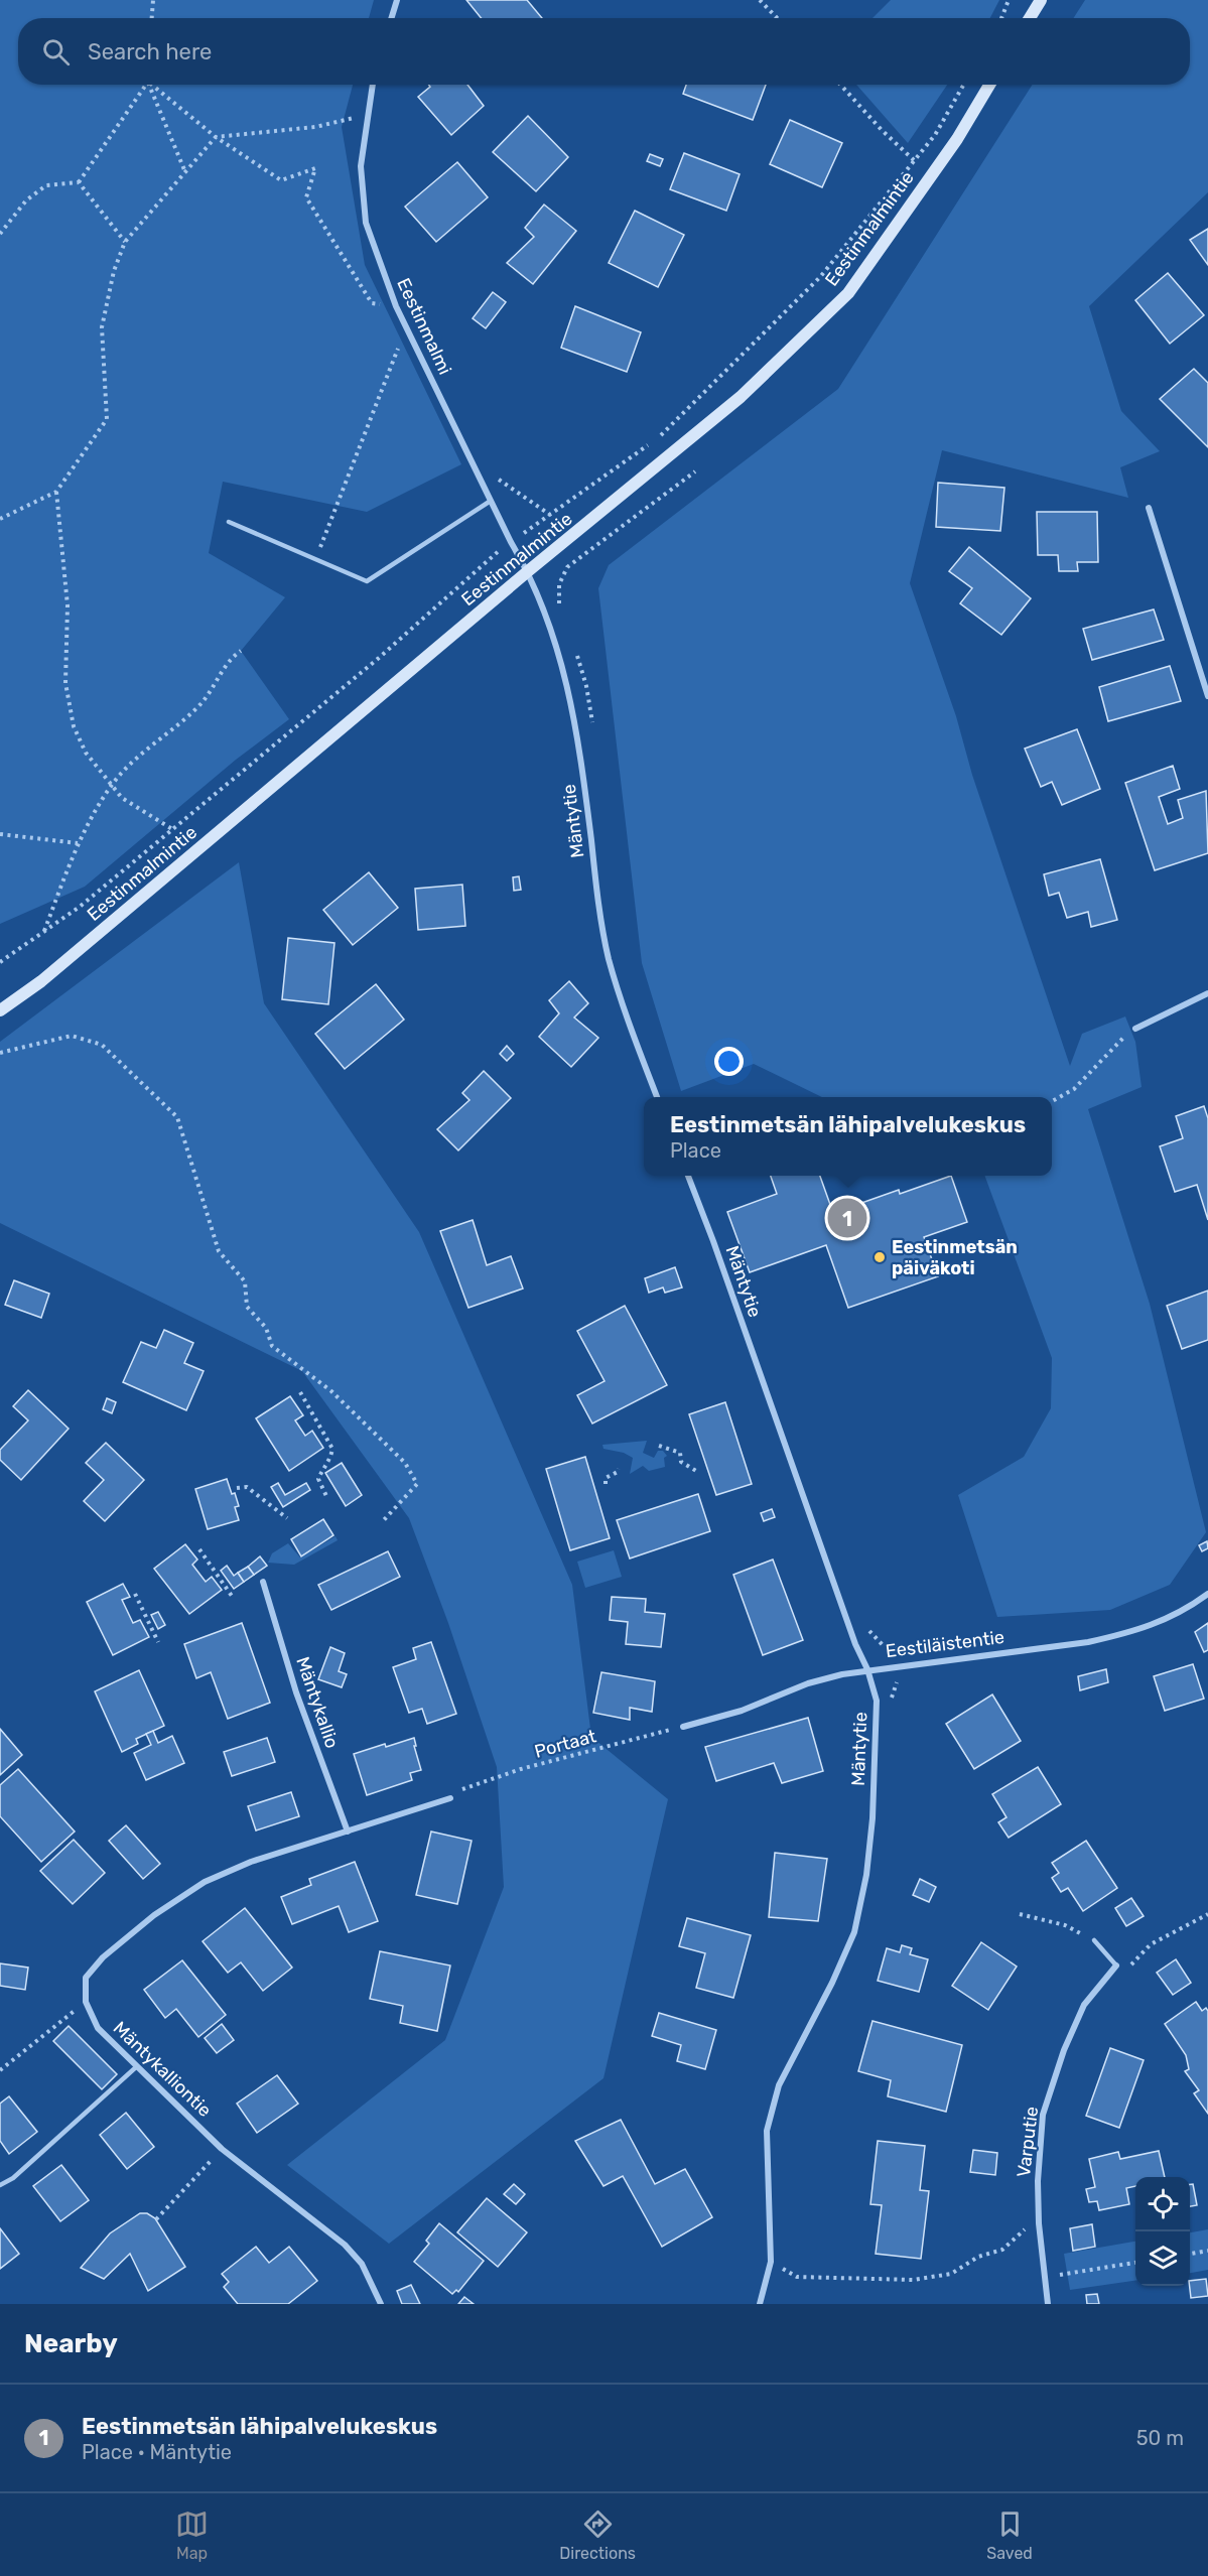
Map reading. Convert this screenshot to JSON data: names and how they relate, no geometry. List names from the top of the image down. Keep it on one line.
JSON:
{"streets":{"street":["Eestinmalmintie","Eestinmalmi","Mäntytie","Eestiläistentie","Mäntykallio","Mäntykalliontie","Varputie"],"path":["Portaat"]},"crossings":[["Eestinmalmintie","Eestinmalmi"],["Eestinmalmintie","Mäntytie"],["Eestinmalmi","Mäntytie"],["Mäntytie","Eestiläistentie"],["Eestiläistentie","Portaat"]],"places":["Eestinmetsän päiväkoti"],"page":{"search":"Search here","popup":["Eestinmetsän lähipalvelukeskus","Place"],"pins":"1","heading":"Nearby","list":[{"mark":"1","name":"Eestinmetsän lähipalvelukeskus","note":"Place · Mäntytie","value":"50 m"}],"nav":["Map","Directions","Saved"]}}
